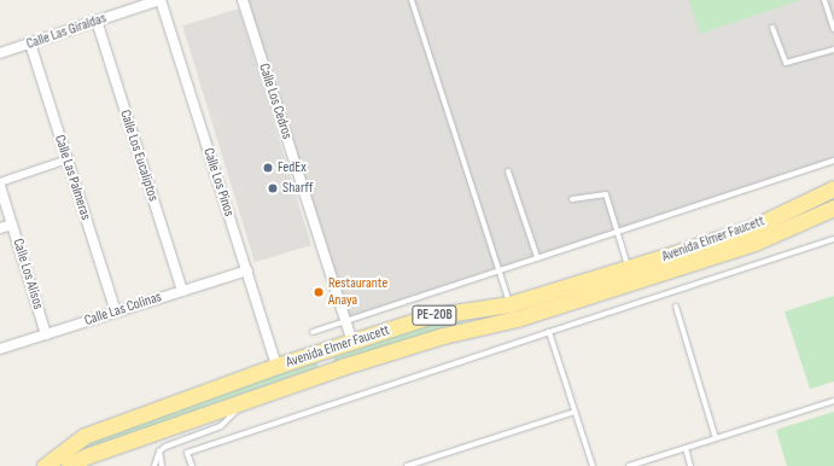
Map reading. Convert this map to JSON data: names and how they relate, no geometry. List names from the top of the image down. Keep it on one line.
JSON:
{"streets":{"highway":["Avenida Elmer Faucett","PE-20B"],"street":["Calle Las Giraldas","Calle Los Cedros","Calle Los Eucaliptos","Calle Las Palmeras","Calle Los Pinos","Calle Los Alisos","Calle Las Colinas"]},"crossings":[["Calle Las Giraldas","Calle Los Eucaliptos"],["Calle Las Giraldas","Calle Las Palmeras"],["Calle Las Giraldas","Calle Los Pinos"],["Calle Los Cedros","Avenida Elmer Faucett"],["Calle Los Eucaliptos","Calle Las Colinas"],["Calle Las Palmeras","Calle Las Colinas"],["Calle Los Pinos","Avenida Elmer Faucett"],["Calle Los Pinos","Calle Las Colinas"],["Calle Los Alisos","Calle Las Colinas"]],"places":["FedEx","Sharff","Restaurante Anaya"]}
